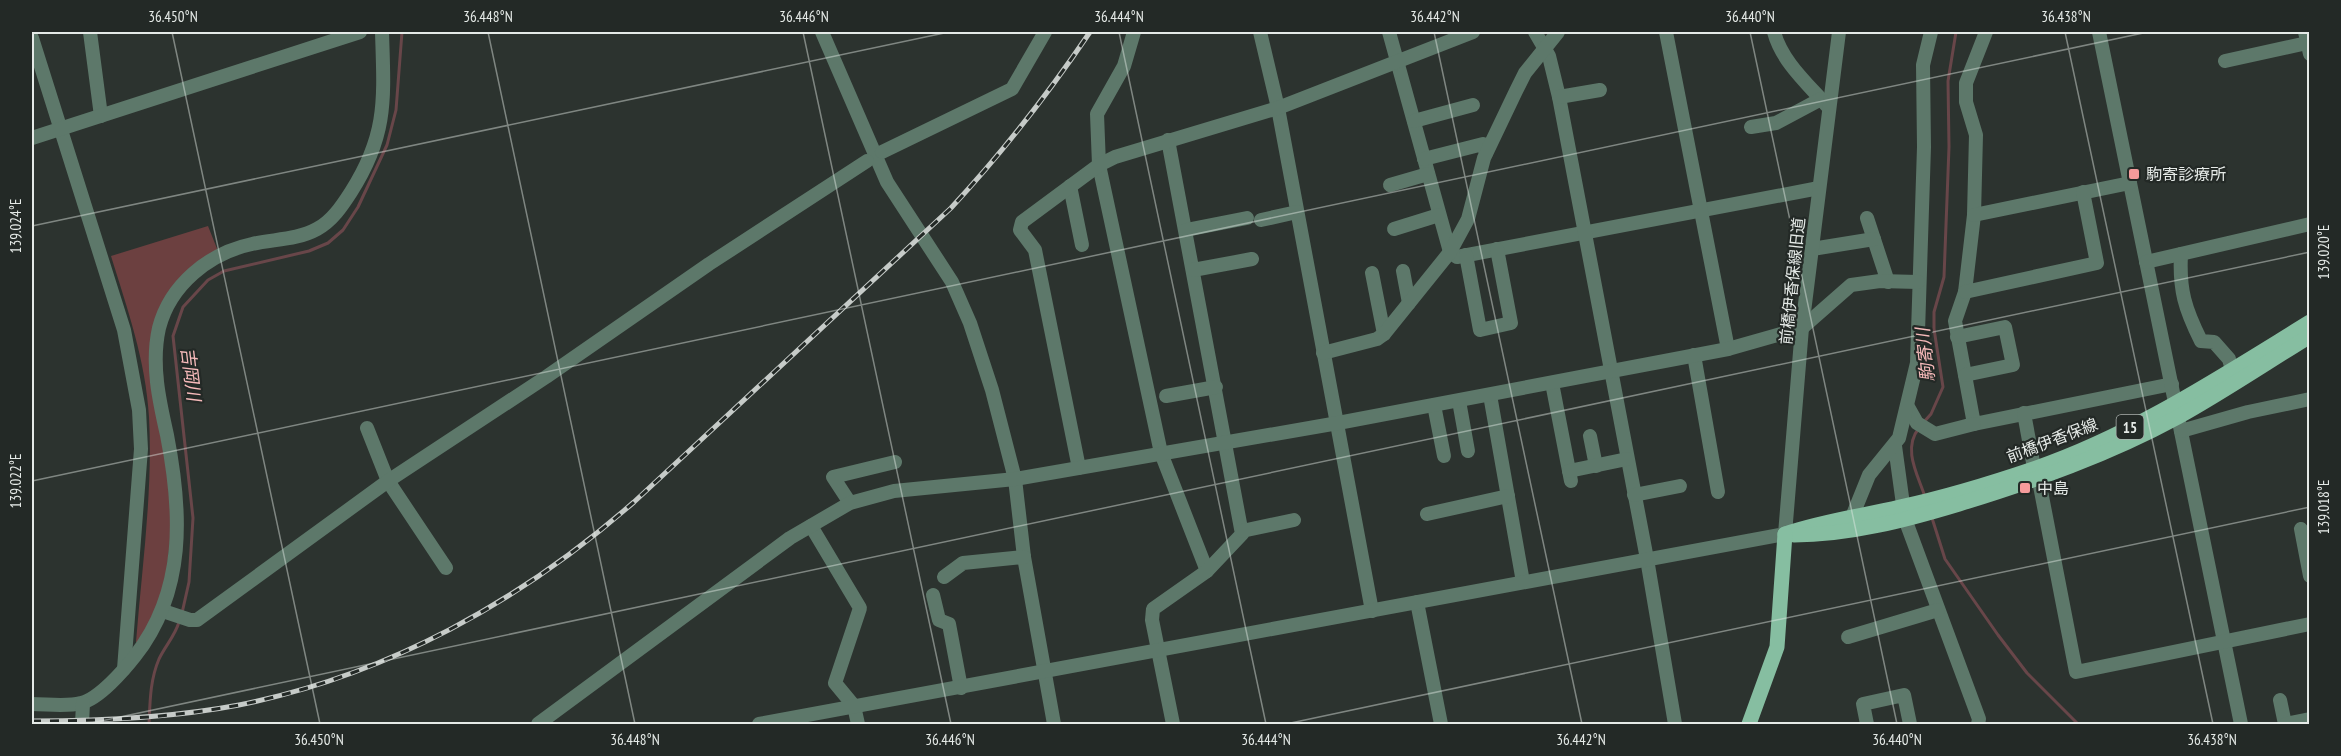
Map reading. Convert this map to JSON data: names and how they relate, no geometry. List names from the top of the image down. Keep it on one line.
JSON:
{"streets":{"main road":["15","前橋伊香保線"],"street":["前橋伊香保線旧道"]},"crossings":[["前橋伊香保線旧道","前橋伊香保線"]],"water":["駒寄川","吉岡川"],"places":{"transit":["駒寄診療所","中島"]},"coordinates":["36.450°N","36.448°N","36.446°N","36.444°N","36.442°N","36.440°N","36.438°N","139.024°E","139.020°E","139.022°E","139.018°E"]}
